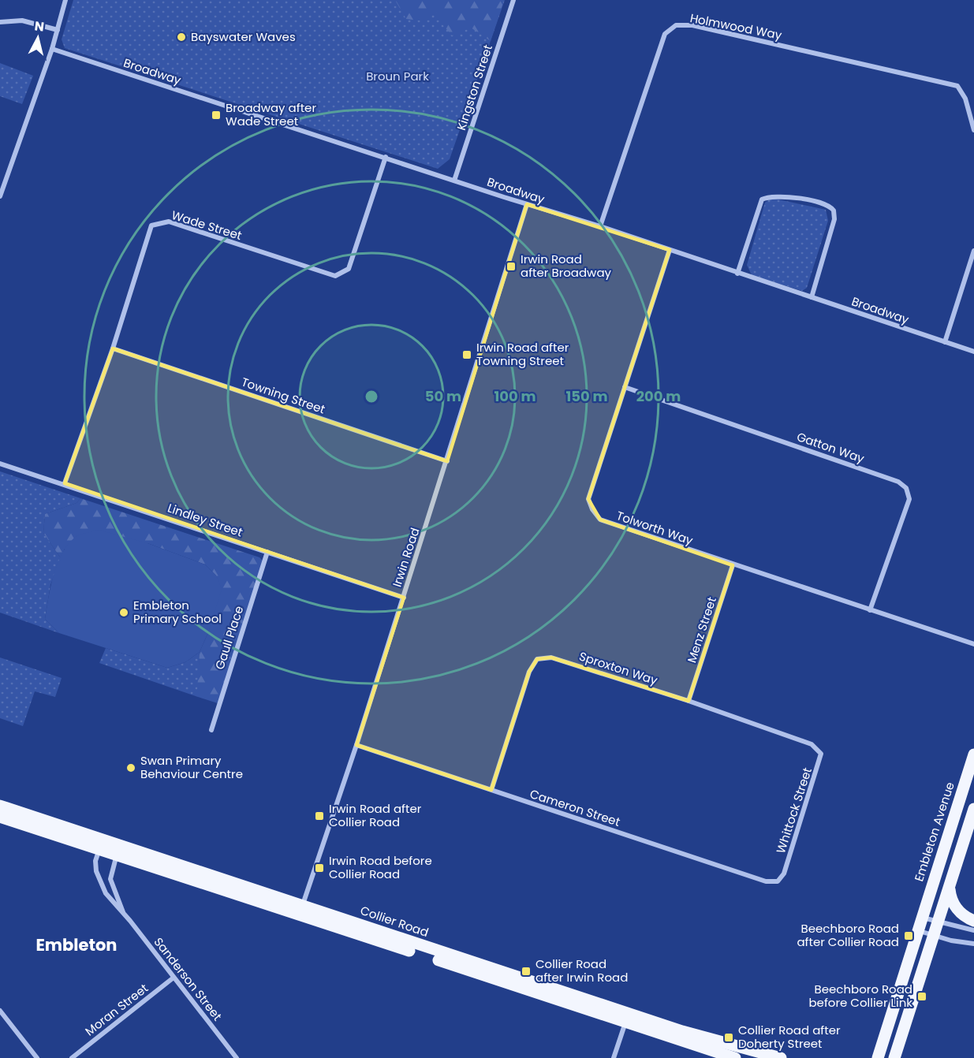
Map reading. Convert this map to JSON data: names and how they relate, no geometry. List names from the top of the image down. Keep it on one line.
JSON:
{"streets":{"main road":["Embleton Avenue","Collier Road"],"street":["Holmwood Way","Broadway","Kingston Street","Wade Street","Towning Street","Gatton Way","Lindley Street","Tolworth Way","Irwin Road","Menz Street","Gaull Place","Sproxton Way","Cameron Street","Whittock Street","Sanderson Street","Moran Street"]},"crossings":[["Holmwood Way","Broadway"],["Broadway","Kingston Street"],["Broadway","Wade Street"],["Broadway","Tolworth Way"],["Broadway","Irwin Road"],["Wade Street","Towning Street"],["Wade Street","Lindley Street"],["Towning Street","Irwin Road"],["Gatton Way","Tolworth Way"],["Lindley Street","Irwin Road"],["Lindley Street","Gaull Place"],["Tolworth Way","Menz Street"],["Irwin Road","Cameron Street"],["Irwin Road","Collier Road"],["Menz Street","Sproxton Way"],["Sproxton Way","Cameron Street"],["Sproxton Way","Whittock Street"],["Cameron Street","Whittock Street"],["Collier Road","Sanderson Street"],["Sanderson Street","Moran Street"]],"districts":["Embleton"],"parks":["Broun Park"],"places":{"other":["Bayswater Waves","Embleton Primary School","Swan Primary Behaviour Centre"],"transit":["Broadway after Wade Street","Irwin Road after Broadway","Irwin Road after Towning Street","Irwin Road after Collier Road","Irwin Road before Collier Road","Beechboro Road after Collier Road","Collier Road after Irwin Road","Beechboro Road before Collier Link","Collier Road after Doherty Street"]},"north":"top","rings":["50 m","100 m","150 m","200 m"]}
